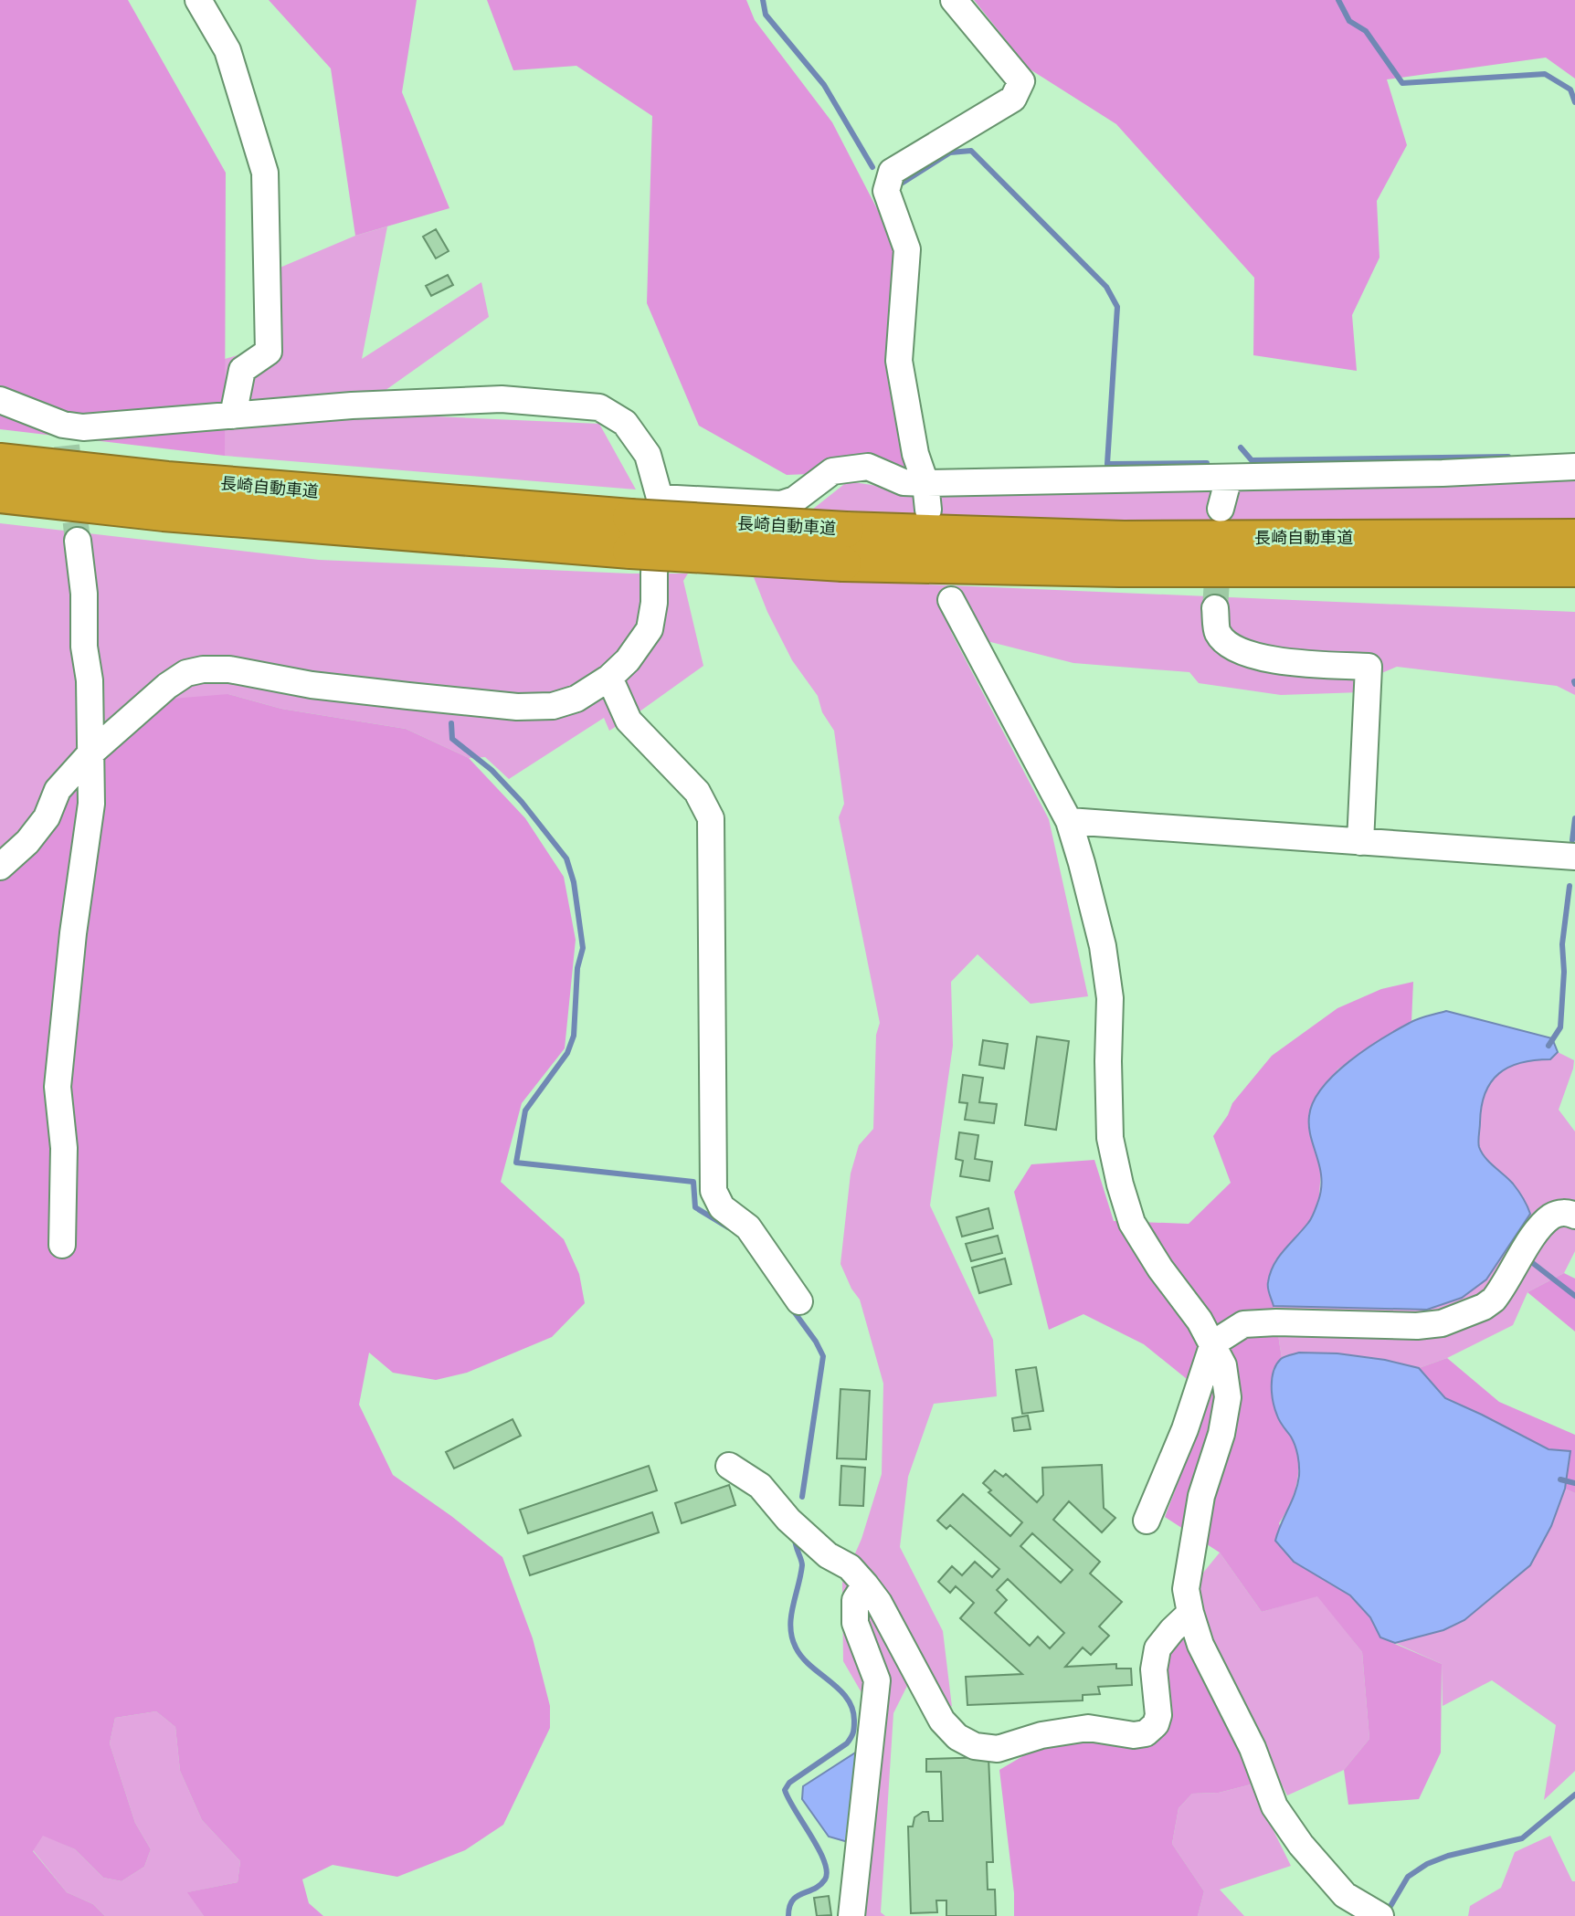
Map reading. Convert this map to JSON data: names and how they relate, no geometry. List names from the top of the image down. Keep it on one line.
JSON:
{"streets":{"highway":["長崎自動車道"]}}
